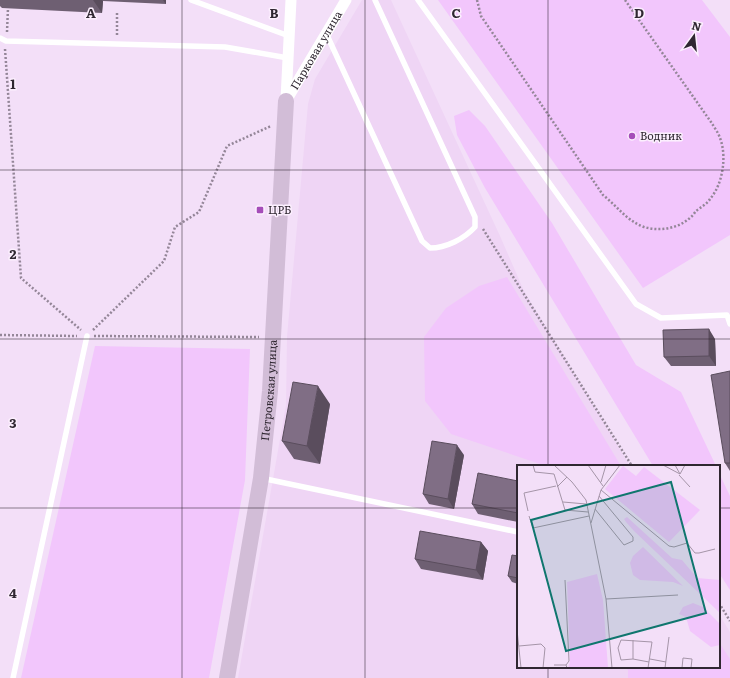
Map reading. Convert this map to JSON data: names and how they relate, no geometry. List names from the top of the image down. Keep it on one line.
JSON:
{"streets":{"street":["Парковая улица","Петровская улица"]},"crossings":[["Парковая улица","Петровская улица"]],"places":{"other":["Водник"],"transit":["ЦРБ"]},"north":"top","grid":{"columns":["A","B","C","D"],"rows":["1","2","3","4"]}}
